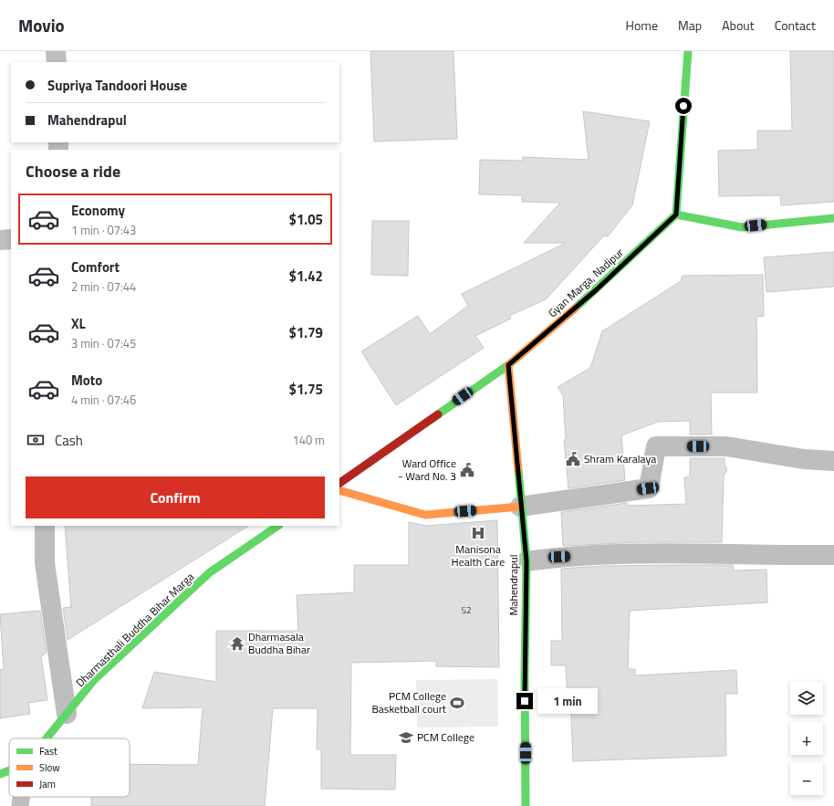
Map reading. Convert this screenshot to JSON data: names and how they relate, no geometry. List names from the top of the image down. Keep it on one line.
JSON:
{"streets":{"main road":["Gyan Marga, Nadipur","Mahendrapul","Dharmasthali Buddha Bihar Marga"]},"crossings":[["Gyan Marga, Nadipur","Mahendrapul"]],"places":{"public building":["Shram Karalaya","Ward Office - Ward No. 3"],"hospital":["Manisona Health Care"],"temple":["Dharmasala Buddha Bihar"],"sports":["PCM College Basketball court"],"school or university":["PCM College"]},"house_numbers":["52"],"legend":["Fast","Slow","Jam"],"page":{"header":"Movio","nav":["Home","Map","About","Contact"],"banner":["Supriya Tandoori House","Mahendrapul"],"heading":"Choose a ride","list":[{"name":"Economy","note":"1 min · 07:43","value":"$1.05"},{"name":"Comfort","note":"2 min · 07:44","value":"$1.42"},{"name":"XL","note":"3 min · 07:45","value":"$1.79"},{"name":"Moto","note":"4 min · 07:46","value":"$1.75"}],"pay":["Cash","140 m"],"buttons":"Confirm","map_buttons":["+","−"],"bubble":"1 min"}}
